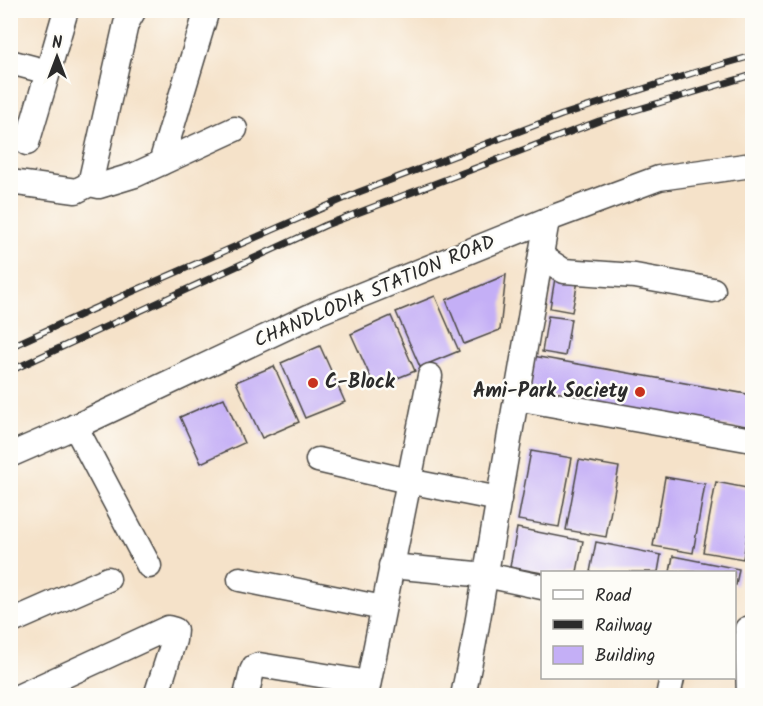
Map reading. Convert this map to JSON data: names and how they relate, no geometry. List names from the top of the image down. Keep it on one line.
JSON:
{"streets":{"street":["CHANDLODIA STATION ROAD"]},"places":["C-Block","Ami-Park Society"],"legend":["Road","Railway","Building"],"north":"top"}
